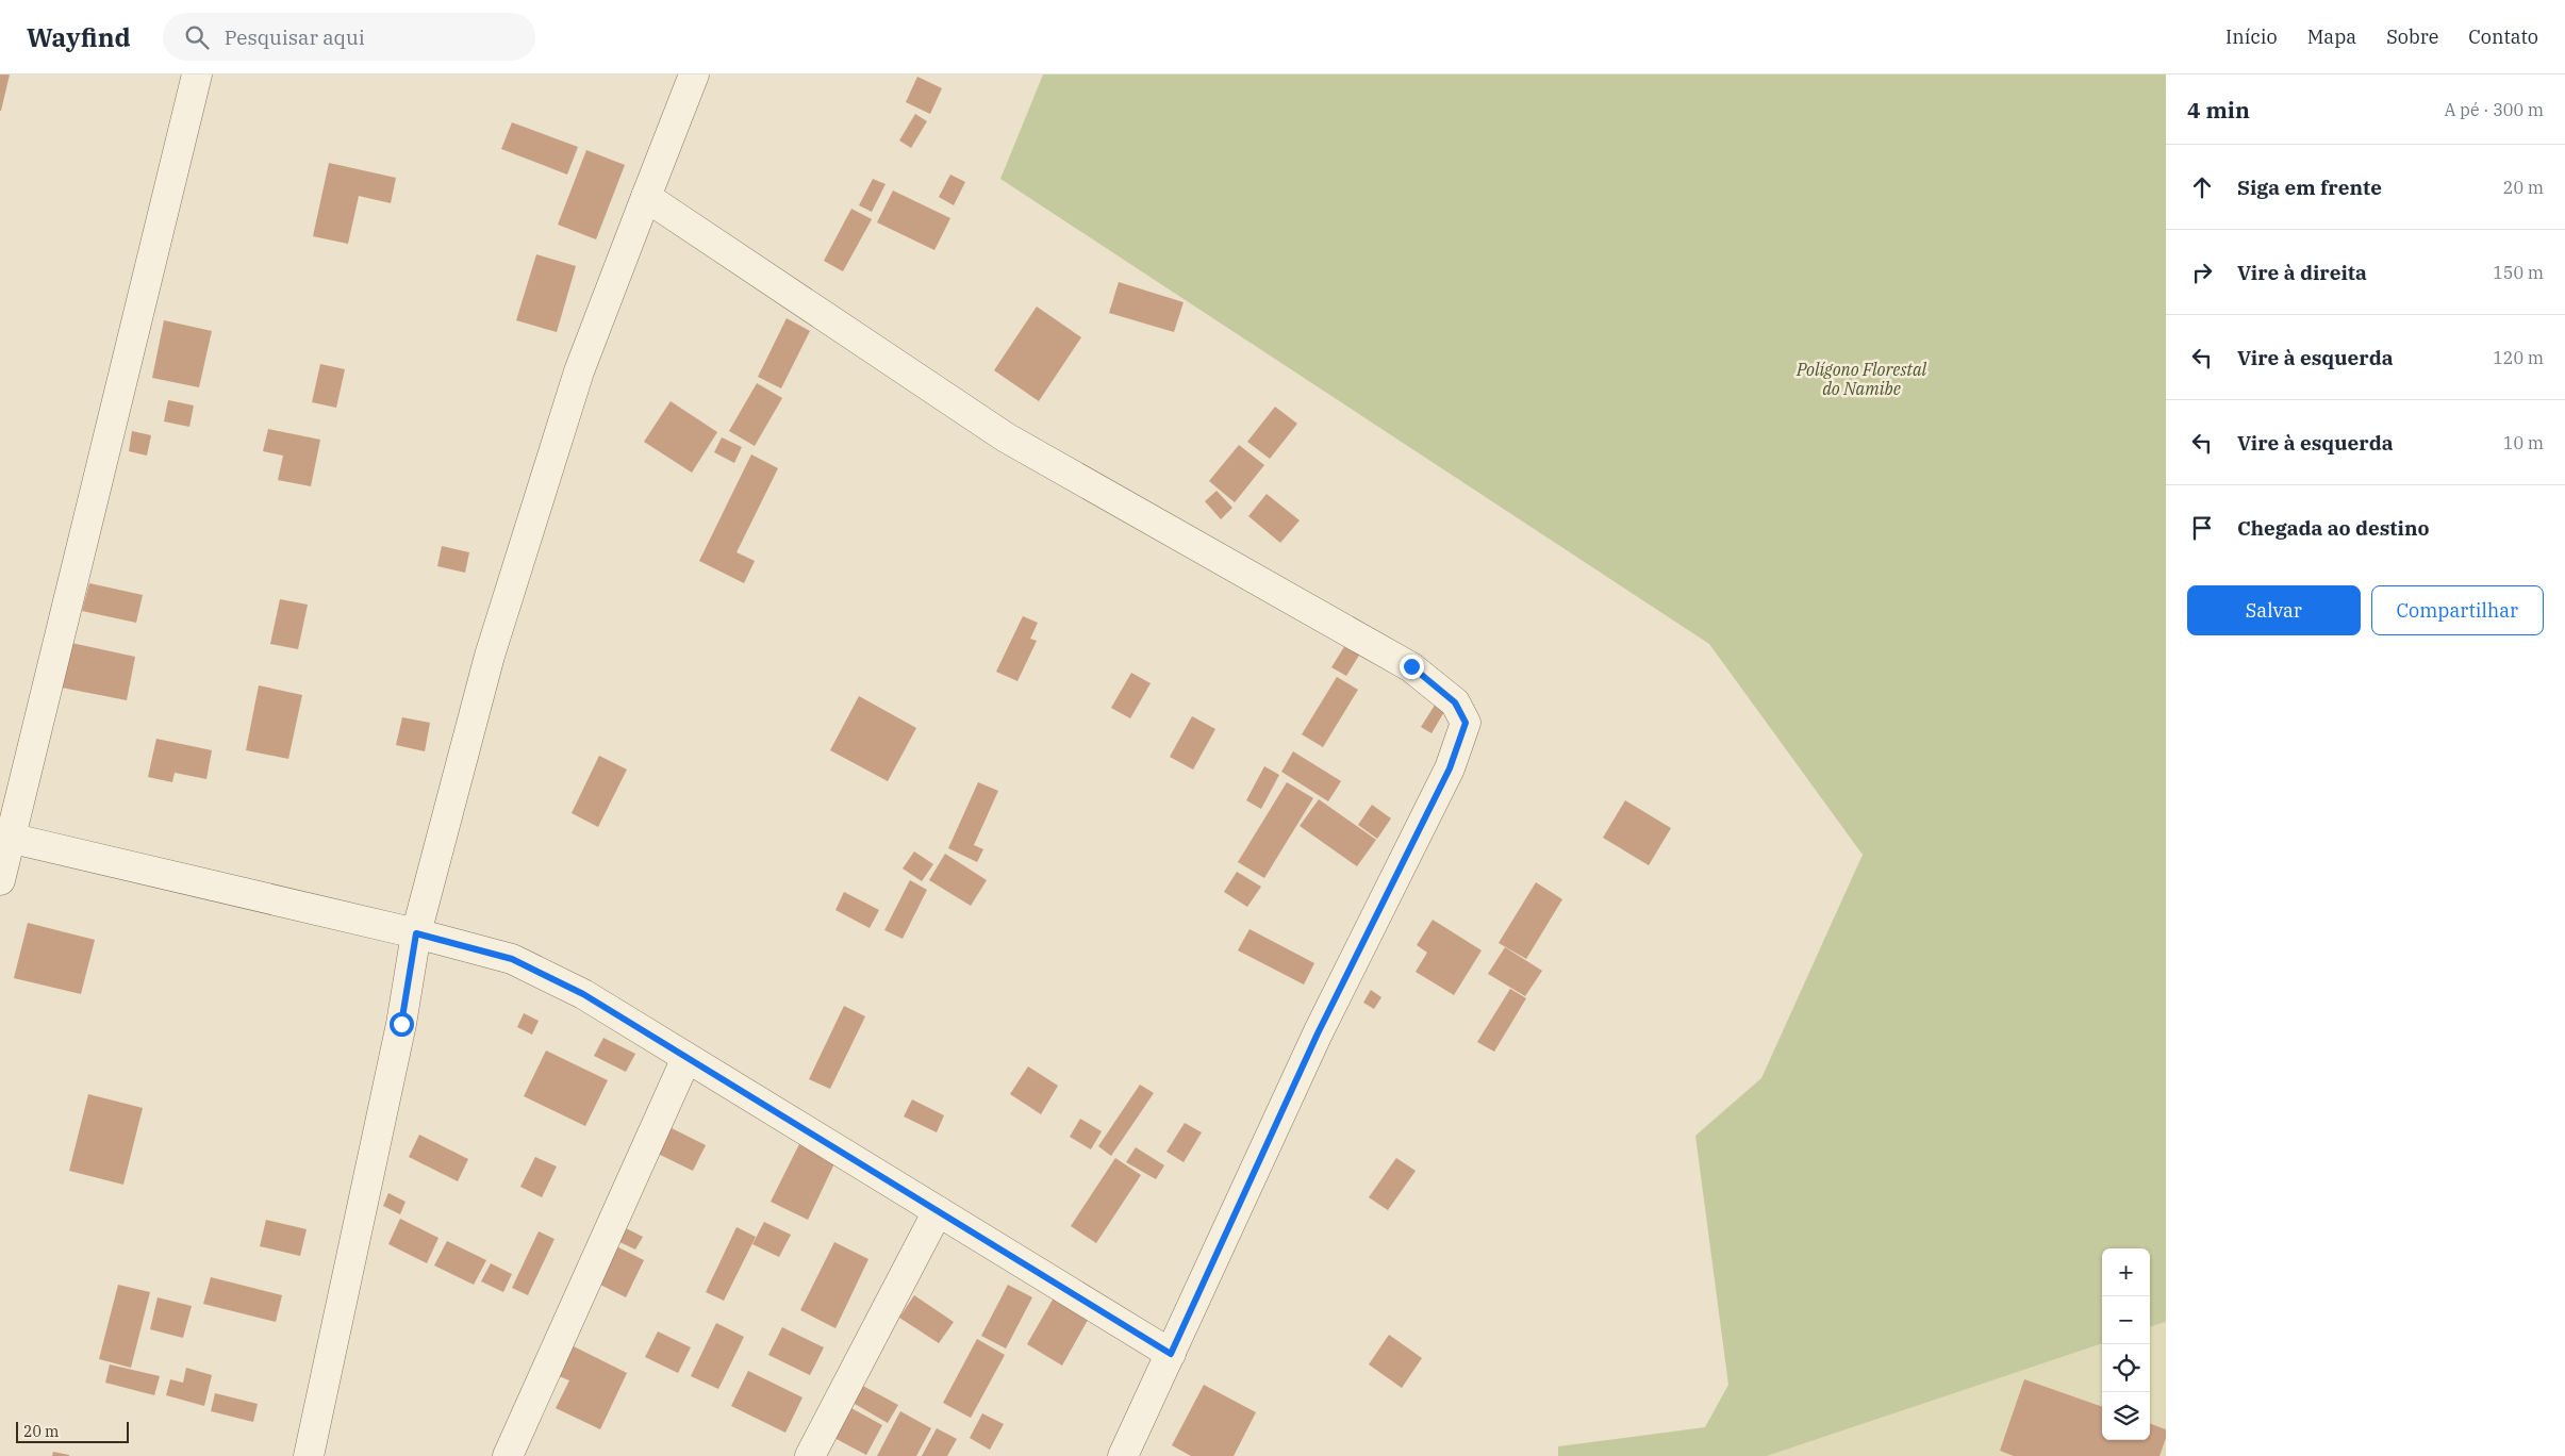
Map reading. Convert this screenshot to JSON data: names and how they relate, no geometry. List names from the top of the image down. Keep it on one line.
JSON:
{"parks":["Polígono Florestal do Namibe"],"scale_bar":"20 m","page":{"header":"Wayfind","search":"Pesquisar aqui","nav":["Início","Mapa","Sobre","Contato"],"heading":["4 min","A pé · 300 m"],"list":[["Siga em frente","20 m"],["Vire à direita","150 m"],["Vire à esquerda","120 m"],["Vire à esquerda","10 m"],"Chegada ao destino"],"buttons":["Salvar","Compartilhar"],"map_buttons":["+","−"],"scale":"20 m"}}
